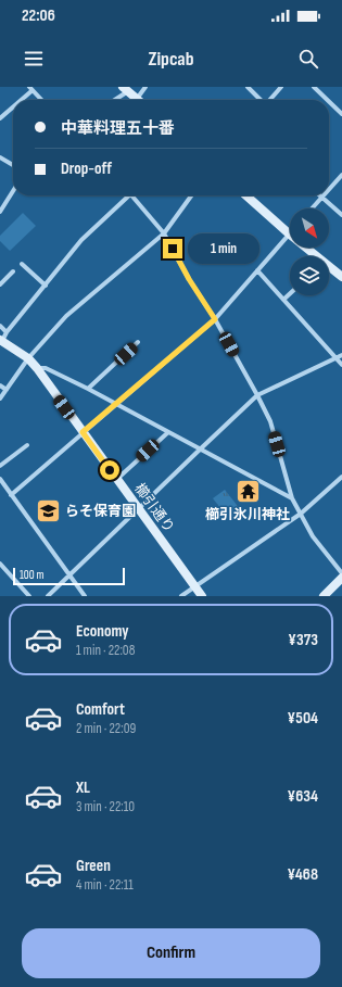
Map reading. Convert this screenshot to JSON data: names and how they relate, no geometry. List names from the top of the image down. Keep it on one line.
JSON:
{"streets":{"street":["櫛引通り"]},"places":{"temple":["櫛引氷川神社"],"school or university":["らそ保育園"]},"scale_bar":"100 m","north":"bottom right","page":{"status":"22:06","header":"Zipcab","banner":["中華料理五十番","Drop-off"],"bubble":"1 min","scale":"100 m","list":[{"name":"Economy","note":"1 min · 22:08","value":"¥373"},{"name":"Comfort","note":"2 min · 22:09","value":"¥504"},{"name":"XL","note":"3 min · 22:10","value":"¥634"},{"name":"Green","note":"4 min · 22:11","value":"¥468"}],"buttons":"Confirm"}}
